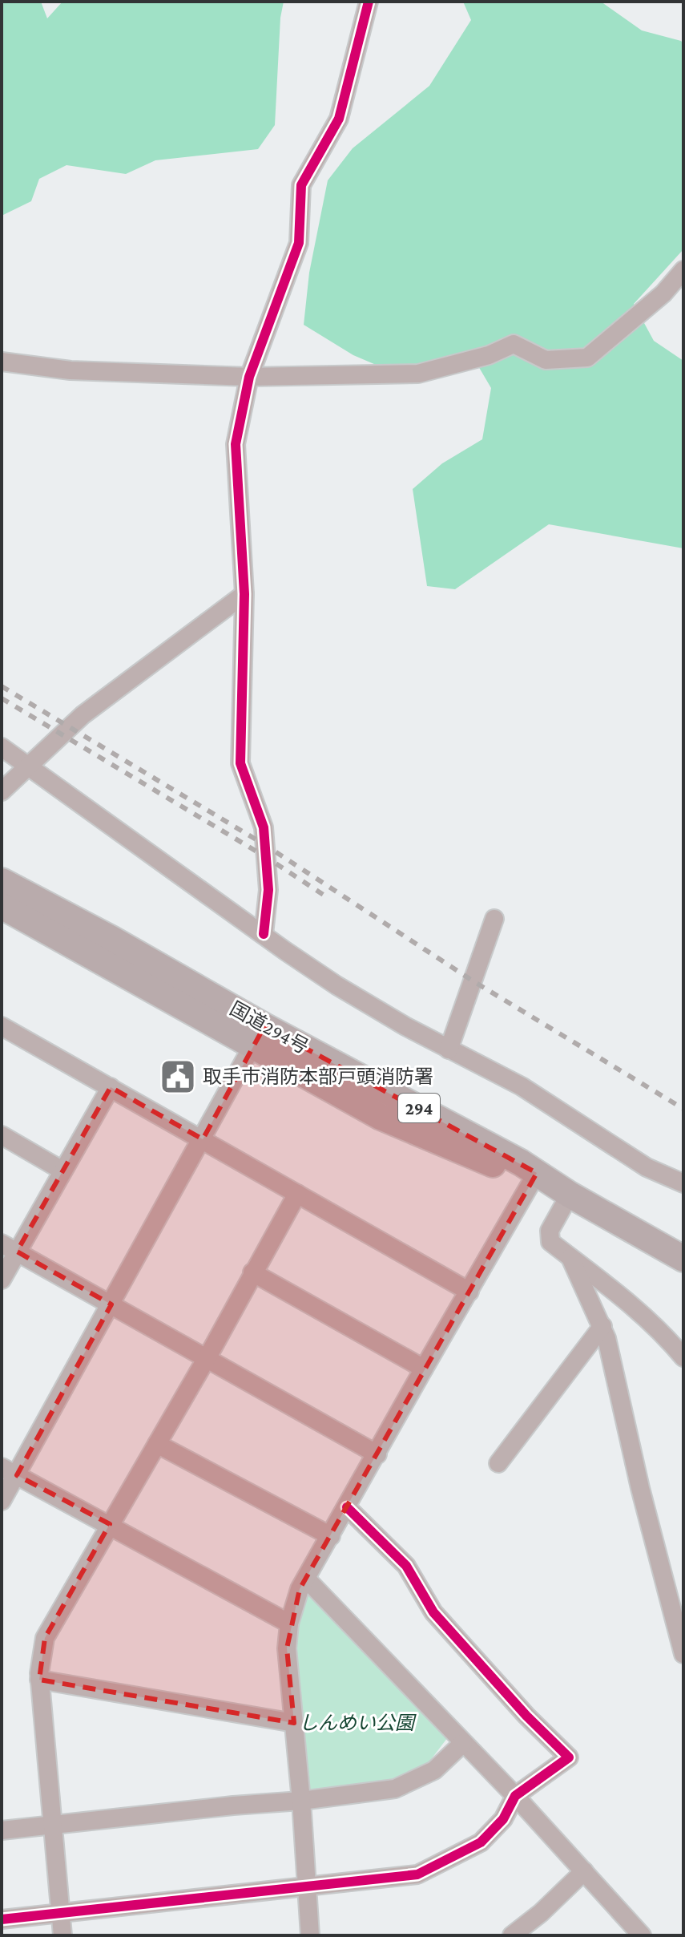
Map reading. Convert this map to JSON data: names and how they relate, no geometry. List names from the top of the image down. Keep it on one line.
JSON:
{"streets":{"highway":["国道294号","294"]},"parks":["しんめい公園"],"places":{"public building":["取手市消防本部戸頭消防署"]}}
